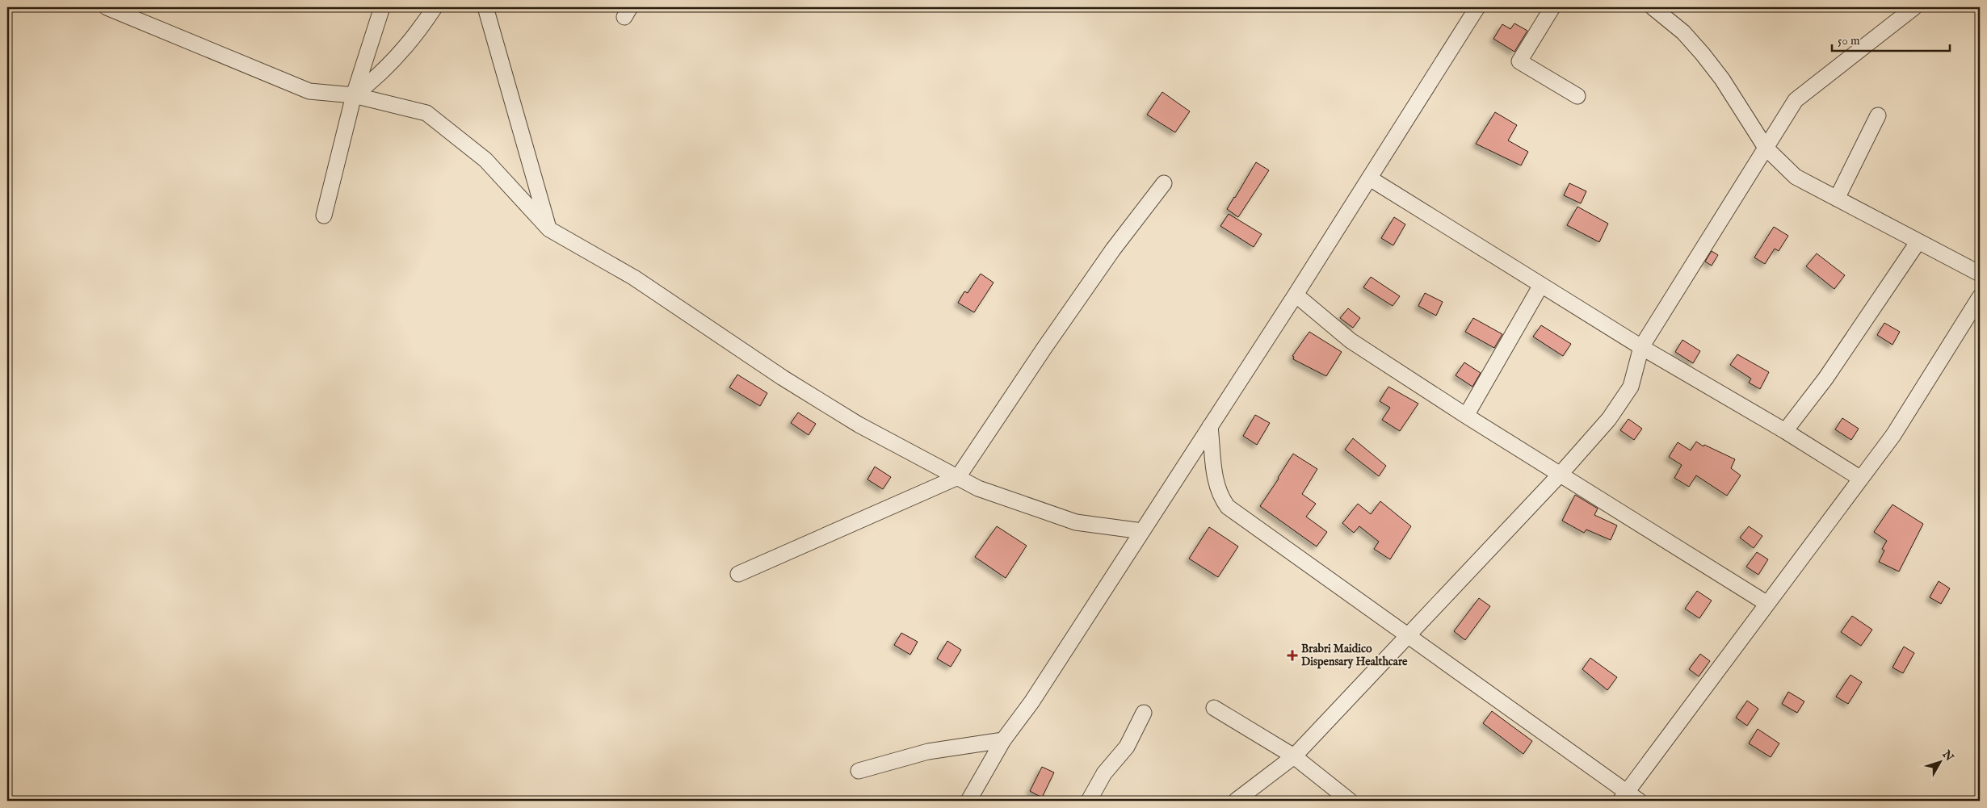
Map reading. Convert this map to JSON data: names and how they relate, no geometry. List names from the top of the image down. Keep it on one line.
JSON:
{"places":{"health":["Brabri Maidico Dispensary Healthcare"]},"scale_bar":"50 m","north":"top right"}
